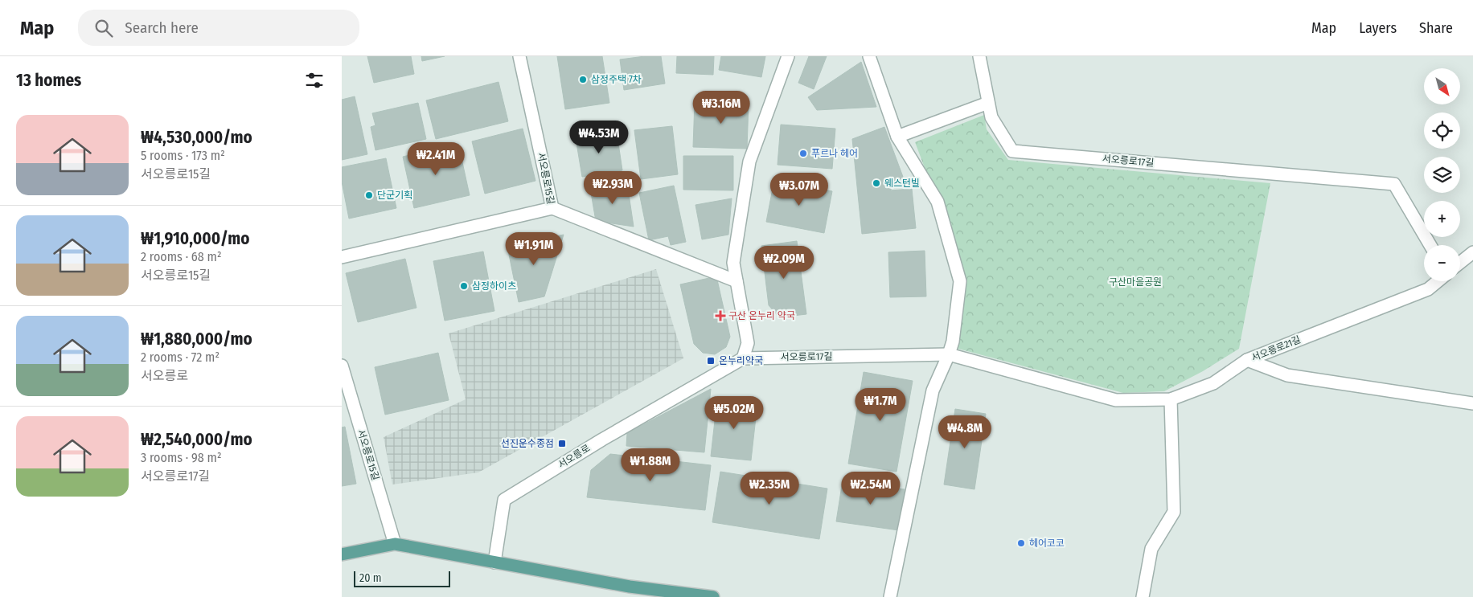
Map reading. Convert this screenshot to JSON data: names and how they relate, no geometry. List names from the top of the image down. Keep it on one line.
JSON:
{"streets":{"street":["서오릉로17길","서오릉로15길","서오릉로21길","서오릉로"]},"crossings":[["서오릉로17길","서오릉로21길"],["서오릉로17길","서오릉로"]],"parks":["구산마을공원"],"places":{"other":["삼정주택 7차","푸르나 헤어","웨스턴빌","단군기획","삼정하이츠","헤어코코"],"health":["구산 온누리 약국"],"transit":["온누리약국","선진운수종점"]},"scale_bar":"20 m","north":"bottom right","page":{"header":"Map","search":"Search here","nav":["Map","Layers","Share"],"heading":"13 homes","map_buttons":["+","−"],"price":["₩3.16M","₩4.53M","₩2.41M","₩2.93M","₩3.07M","₩1.91M","₩2.09M","₩1.7M","₩5.02M","₩4.8M","₩1.88M","₩2.35M","₩2.54M"],"list":[{"name":"₩4,530,000/mo","note":"5 rooms · 173 m² · 서오릉로15길"},{"name":"₩1,910,000/mo","note":"2 rooms · 68 m² · 서오릉로15길"},{"name":"₩1,880,000/mo","note":"2 rooms · 72 m² · 서오릉로"},{"name":"₩2,540,000/mo","note":"3 rooms · 98 m² · 서오릉로17길"}],"scale":"20 m"}}
